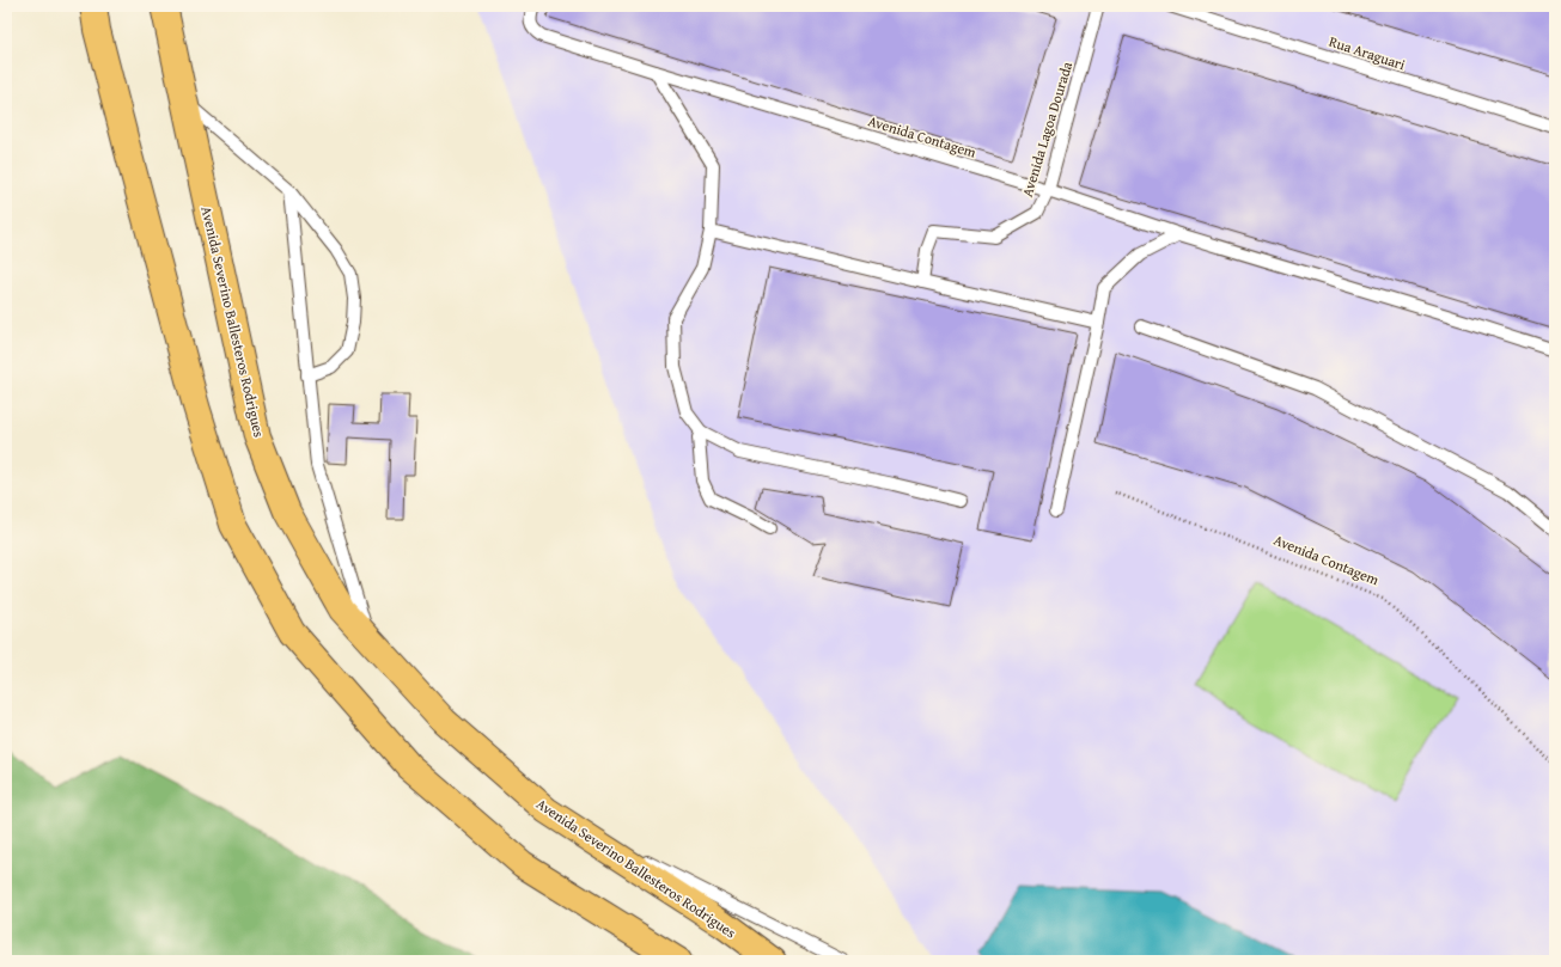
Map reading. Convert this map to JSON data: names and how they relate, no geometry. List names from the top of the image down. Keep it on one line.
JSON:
{"streets":{"main road":["Avenida Severino Ballesteros Rodrigues"],"lane":["Rua Araguari","Avenida Lagoa Dourada","Avenida Contagem"]},"crossings":[["Avenida Lagoa Dourada","Avenida Contagem"]]}
